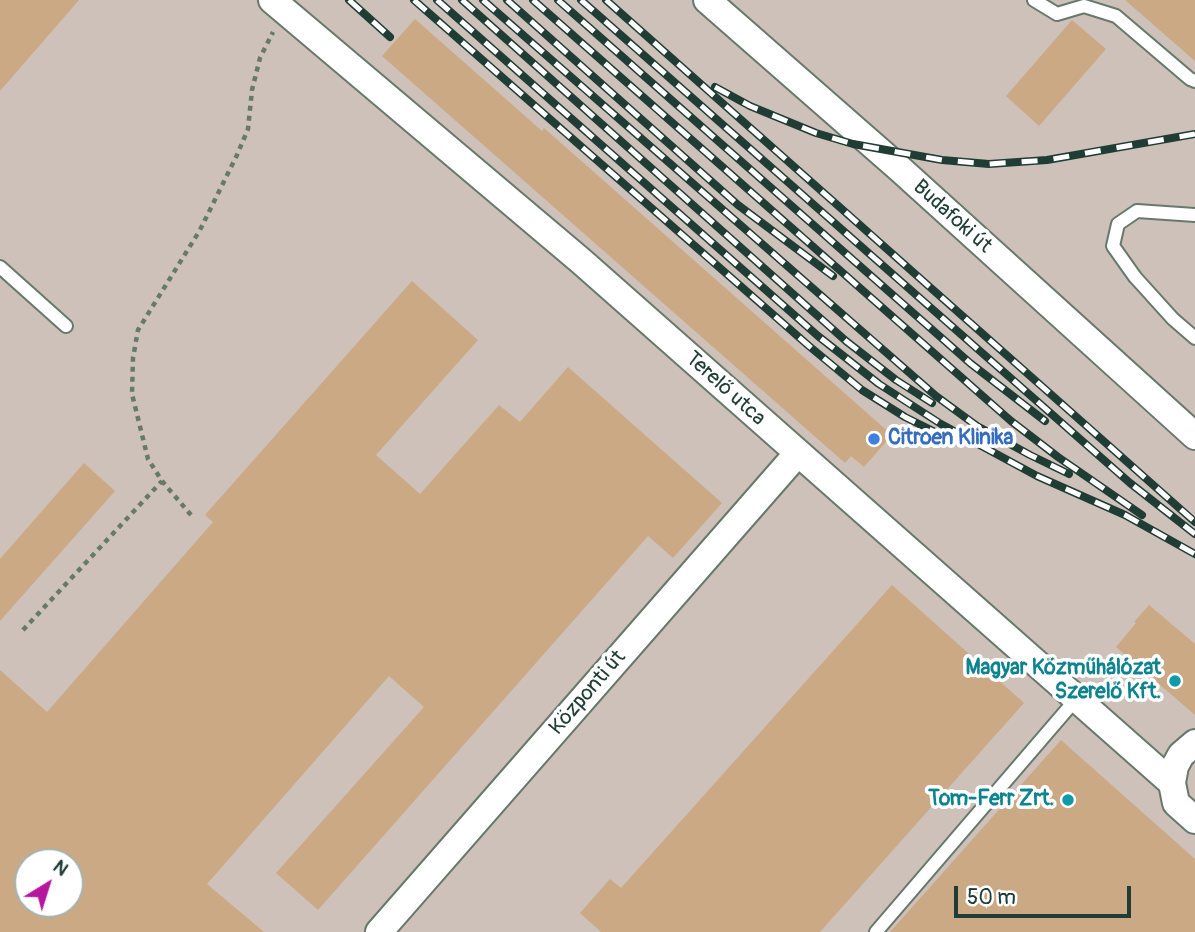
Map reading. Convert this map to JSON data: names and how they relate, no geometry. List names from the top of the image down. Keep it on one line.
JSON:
{"streets":{"street":["Budafoki út","Terelő utca","Központi út"]},"crossings":[["Terelő utca","Központi út"]],"places":["Citroen Klinika","Magyar Közműhálózat Szerelő Kft.","Tom-Ferr Zrt."],"scale_bar":"50 m","north":"top right"}
